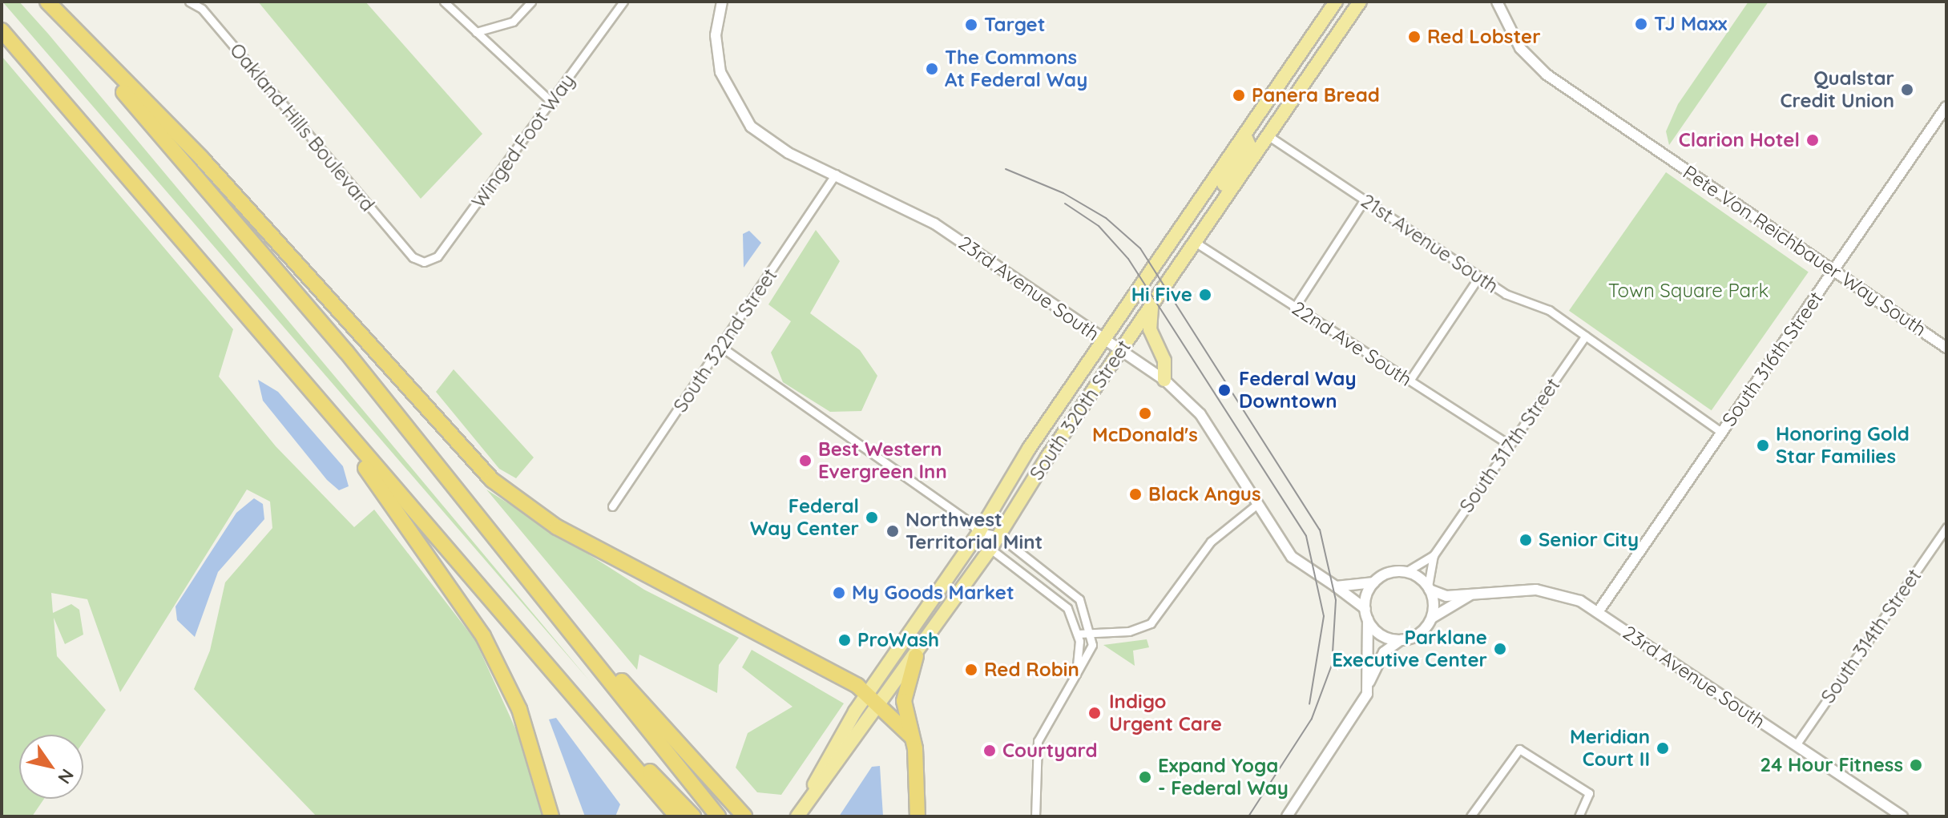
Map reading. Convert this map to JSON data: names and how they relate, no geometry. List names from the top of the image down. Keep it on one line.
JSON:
{"streets":{"main road":["South 320th Street"],"street":["Oakland Hills Boulevard","Winged Foot Way","21st Avenue South","Pete Von Reichbauer Way South","23rd Avenue South","South 322nd Street","22nd Ave South","South 316th Street","South 317th Street","South 314th Street"]},"crossings":[["Oakland Hills Boulevard","Winged Foot Way"],["21st Avenue South","South 316th Street"],["21st Avenue South","South 320th Street"],["21st Avenue South","South 317th Street"],["Pete Von Reichbauer Way South","South 316th Street"],["23rd Avenue South","South 322nd Street"],["23rd Avenue South","South 316th Street"],["23rd Avenue South","South 320th Street"],["23rd Avenue South","South 317th Street"],["23rd Avenue South","South 314th Street"],["22nd Ave South","South 320th Street"],["22nd Ave South","South 317th Street"]],"parks":["Town Square Park"],"places":["TJ Maxx","Target","Red Lobster","The Commons At Federal Way","Qualstar Credit Union","Panera Bread","Clarion Hotel","Hi Five","Federal Way Downtown","McDonald's","Honoring Gold Star Families","Best Western Evergreen Inn","Black Angus","Federal Way Center","Northwest Territorial Mint","Senior City","My Goods Market","ProWash","Parklane Executive Center","Red Robin","Indigo Urgent Care","Meridian Court II","Courtyard","24 Hour Fitness","Expand Yoga - Federal Way"],"north":"bottom right"}
